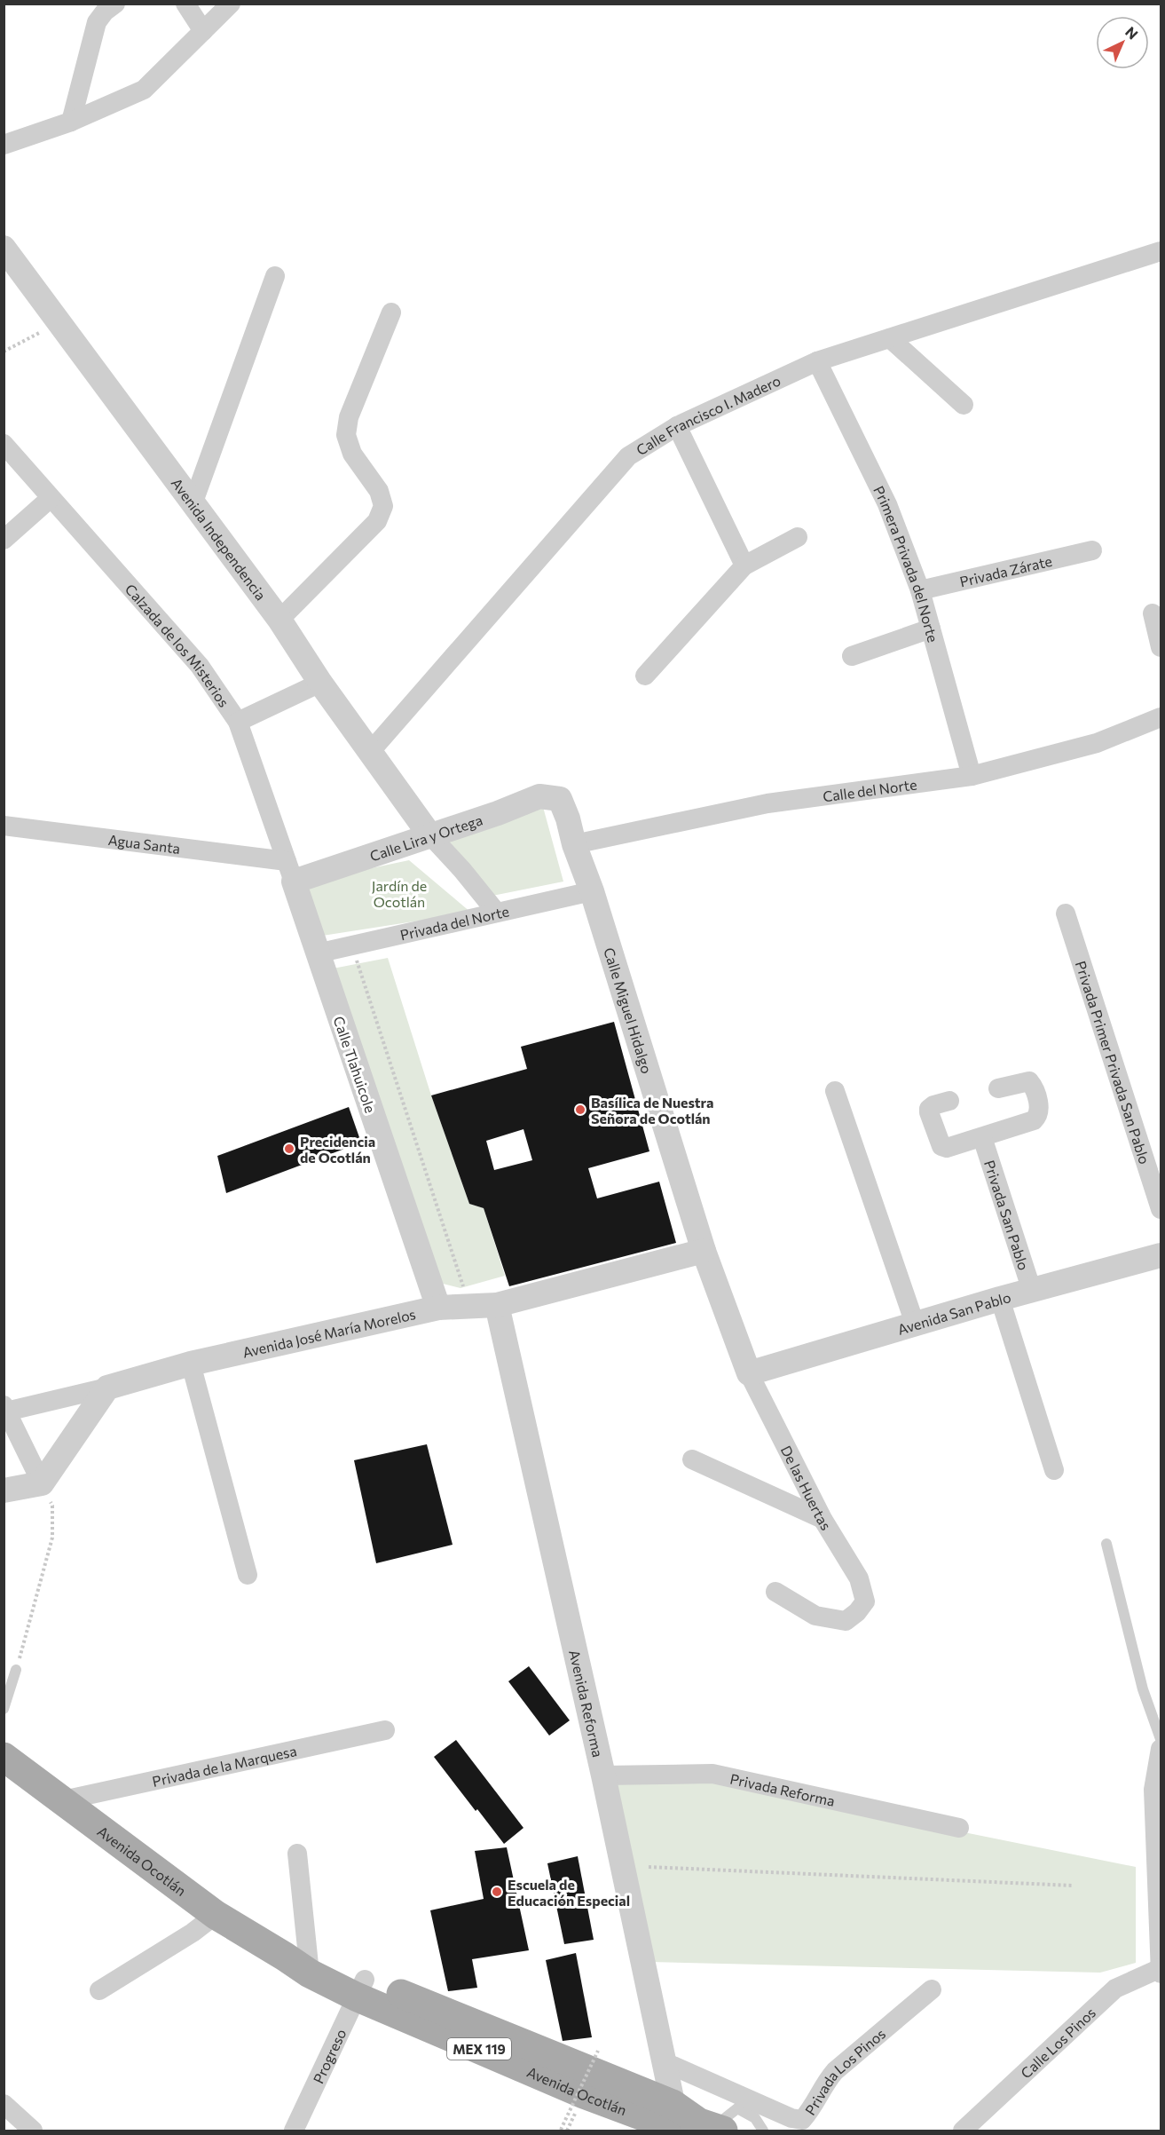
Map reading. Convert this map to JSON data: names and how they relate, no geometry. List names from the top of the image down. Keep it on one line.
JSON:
{"streets":{"main road":["Avenida Ocotlán","MEX 119"],"street":["Calle Francisco I. Madero","Avenida Independencia","Primera Privada del Norte","Privada Zárate","Calzada de los Misterios","Calle del Norte","Calle Lira y Ortega","Agua Santa","Privada del Norte","Calle Miguel Hidalgo","Privada Primer Privada San Pablo","Calle Tlahuicole","Privada San Pablo","Avenida San Pablo","Avenida José María Morelos","De las Huertas","Avenida Reforma","Privada de la Marquesa","Privada Reforma","Calle Los Pinos","Progreso","Privada Los Pinos"]},"crossings":[["Calle Francisco I. Madero","Avenida Independencia"],["Calle Francisco I. Madero","Primera Privada del Norte"],["Avenida Independencia","Calle Lira y Ortega"],["Primera Privada del Norte","Privada Zárate"],["Primera Privada del Norte","Calle del Norte"],["Calzada de los Misterios","Calle Lira y Ortega"],["Calzada de los Misterios","Agua Santa"],["Calzada de los Misterios","Calle Tlahuicole"],["Calle del Norte","Calle Miguel Hidalgo"],["Calle Lira y Ortega","Agua Santa"],["Calle Lira y Ortega","Calle Miguel Hidalgo"],["Calle Lira y Ortega","Calle Tlahuicole"],["Agua Santa","Calle Tlahuicole"],["Privada del Norte","Calle Miguel Hidalgo"],["Privada del Norte","Calle Tlahuicole"],["Calle Miguel Hidalgo","Avenida San Pablo"],["Calle Miguel Hidalgo","Avenida José María Morelos"],["Calle Miguel Hidalgo","De las Huertas"],["Calle Tlahuicole","Avenida José María Morelos"],["Privada San Pablo","Avenida San Pablo"],["Avenida San Pablo","De las Huertas"],["Avenida José María Morelos","Avenida Reforma"],["Avenida Reforma","Privada Reforma"],["Avenida Reforma","Avenida Ocotlán"],["Avenida Reforma","Privada Los Pinos"],["Privada de la Marquesa","Avenida Ocotlán"],["Avenida Ocotlán","Progreso"]],"parks":["Jardín de Ocotlán"],"places":["Basílica de Nuestra Señora de Ocotlán","Precidencia de Ocotlán","Escuela de Educación Especial"],"north":"top right"}
